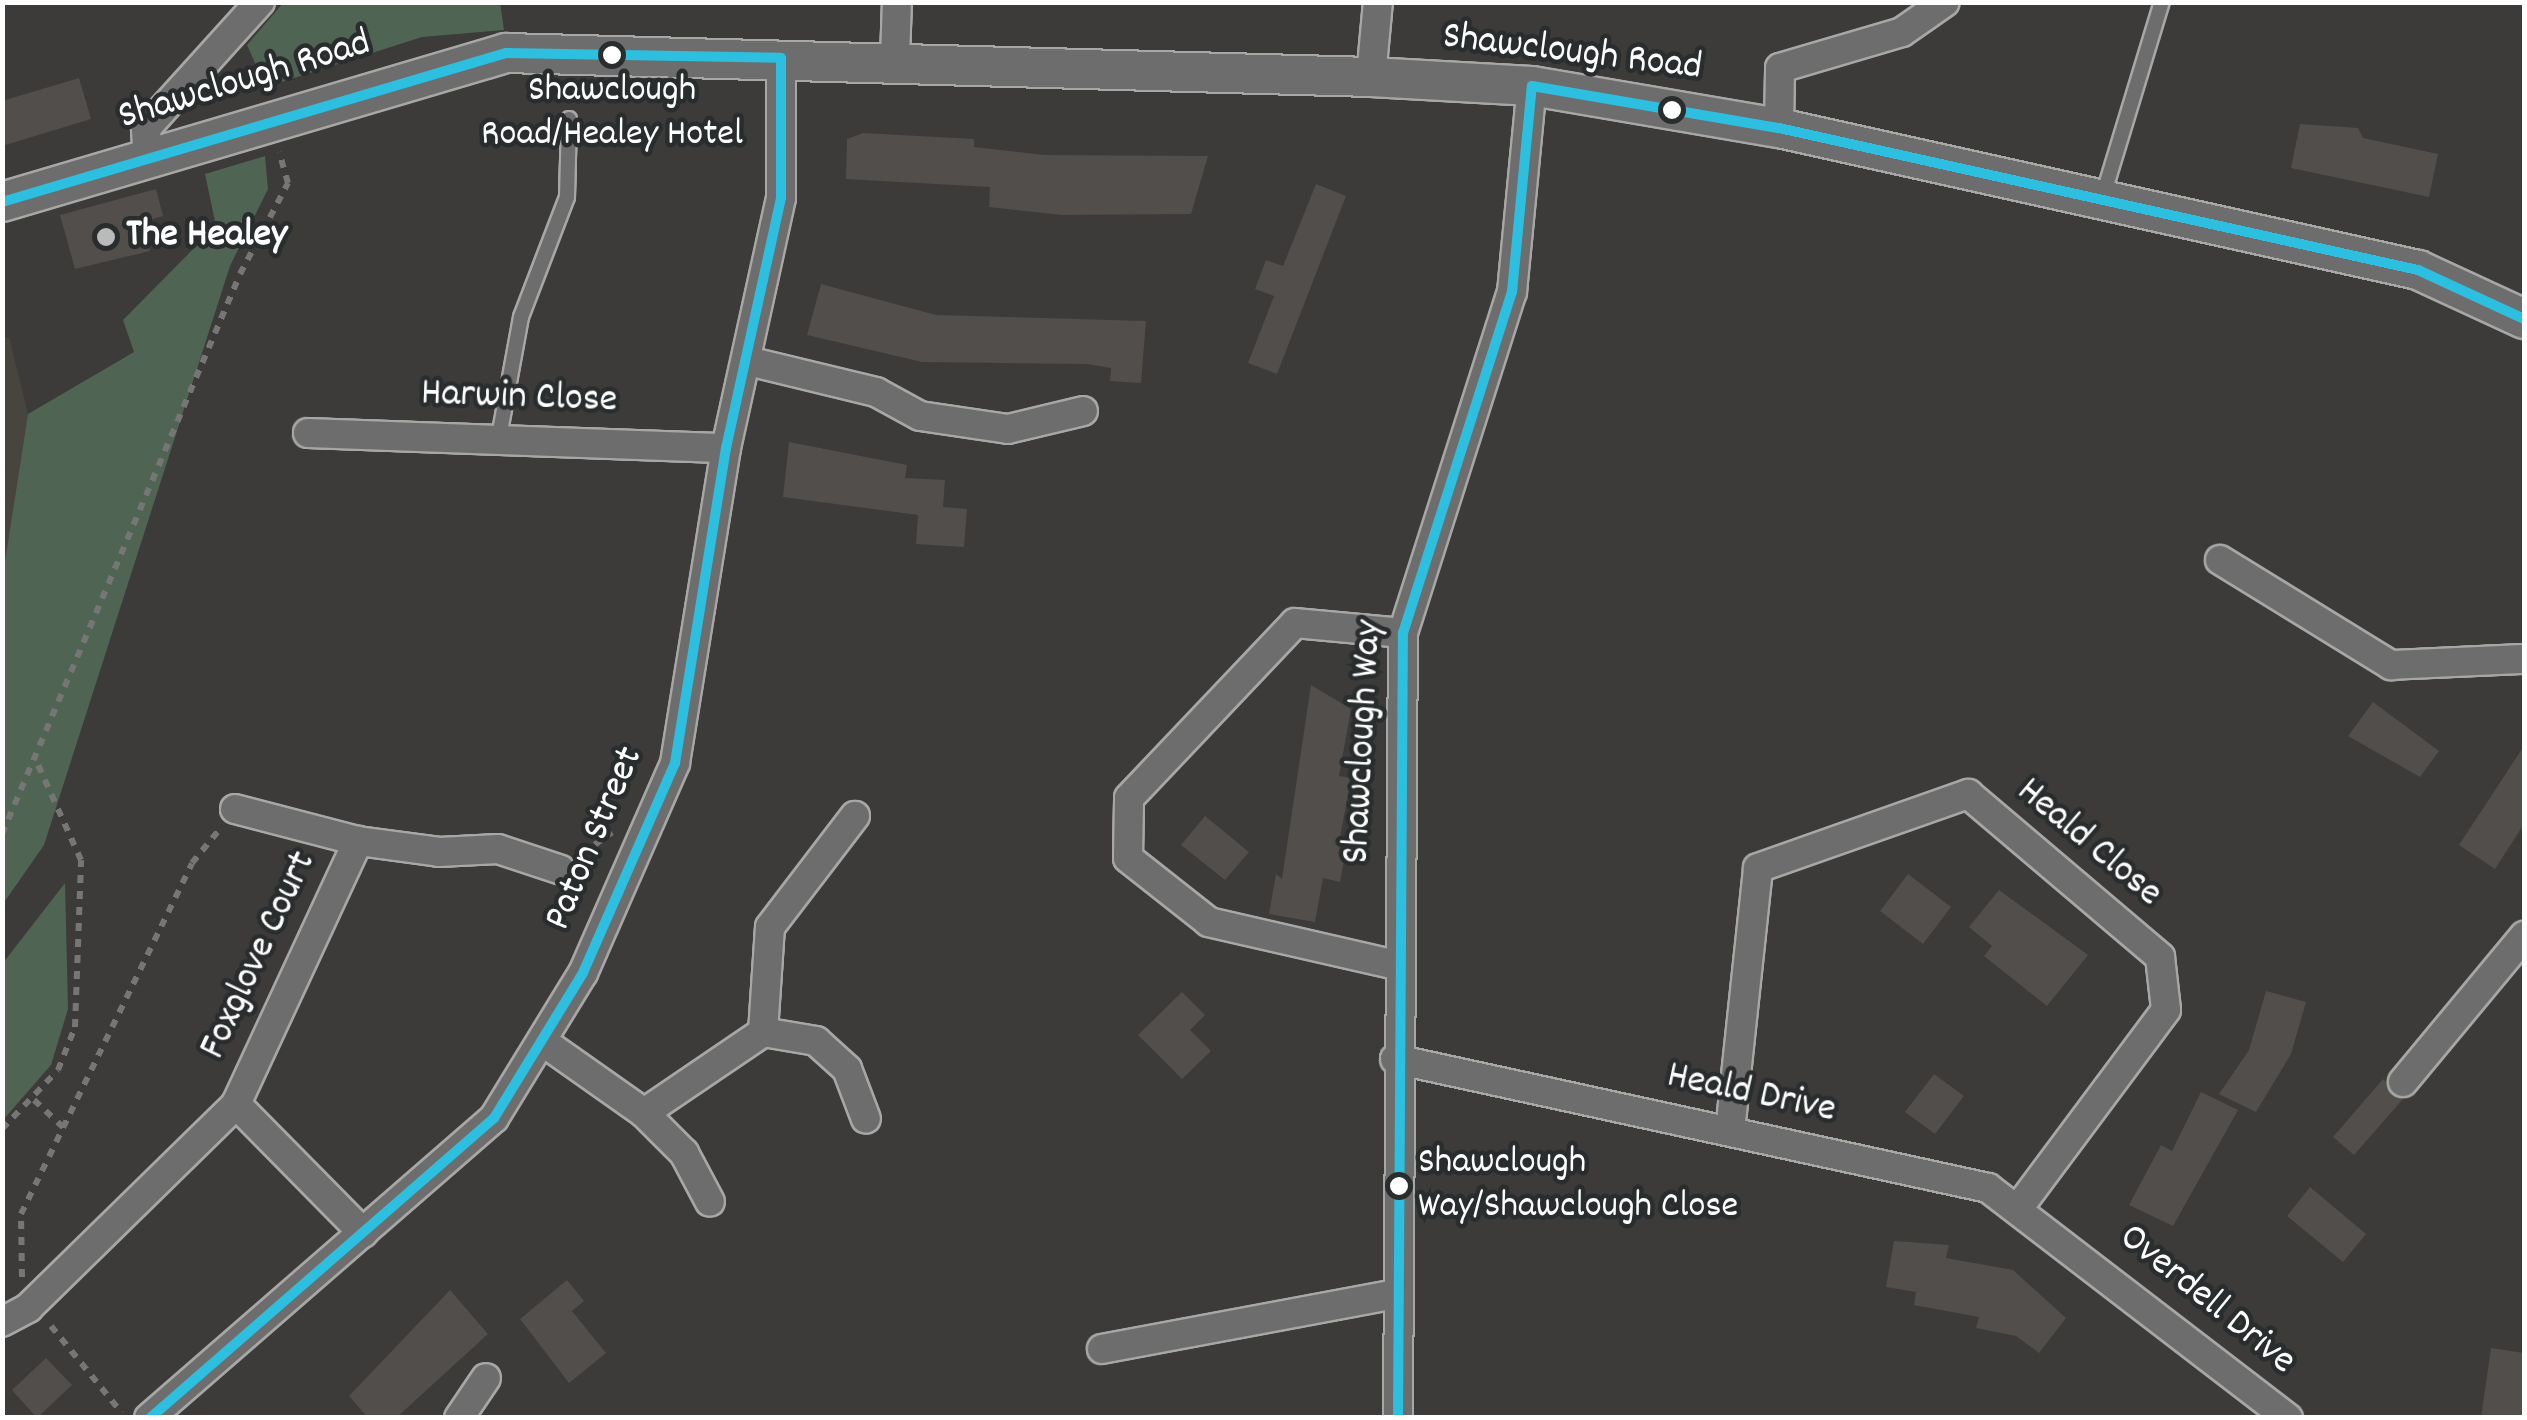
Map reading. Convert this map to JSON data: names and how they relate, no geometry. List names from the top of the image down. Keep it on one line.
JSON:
{"streets":{"main road":["Shawclough Road"],"street":["Harwin Close","Shawclough Way","Paton Street","Heald Close","Foxglove Court","Heald Drive","Overdell Drive"]},"crossings":[["Shawclough Road","Shawclough Way"],["Shawclough Road","Paton Street"],["Harwin Close","Paton Street"],["Shawclough Way","Heald Drive"],["Paton Street","Foxglove Court"],["Heald Close","Heald Drive"],["Heald Drive","Overdell Drive"]],"places":["Shawclough Road/Healey Hotel","The Healey","Shawclough Way/Shawclough Close"]}
